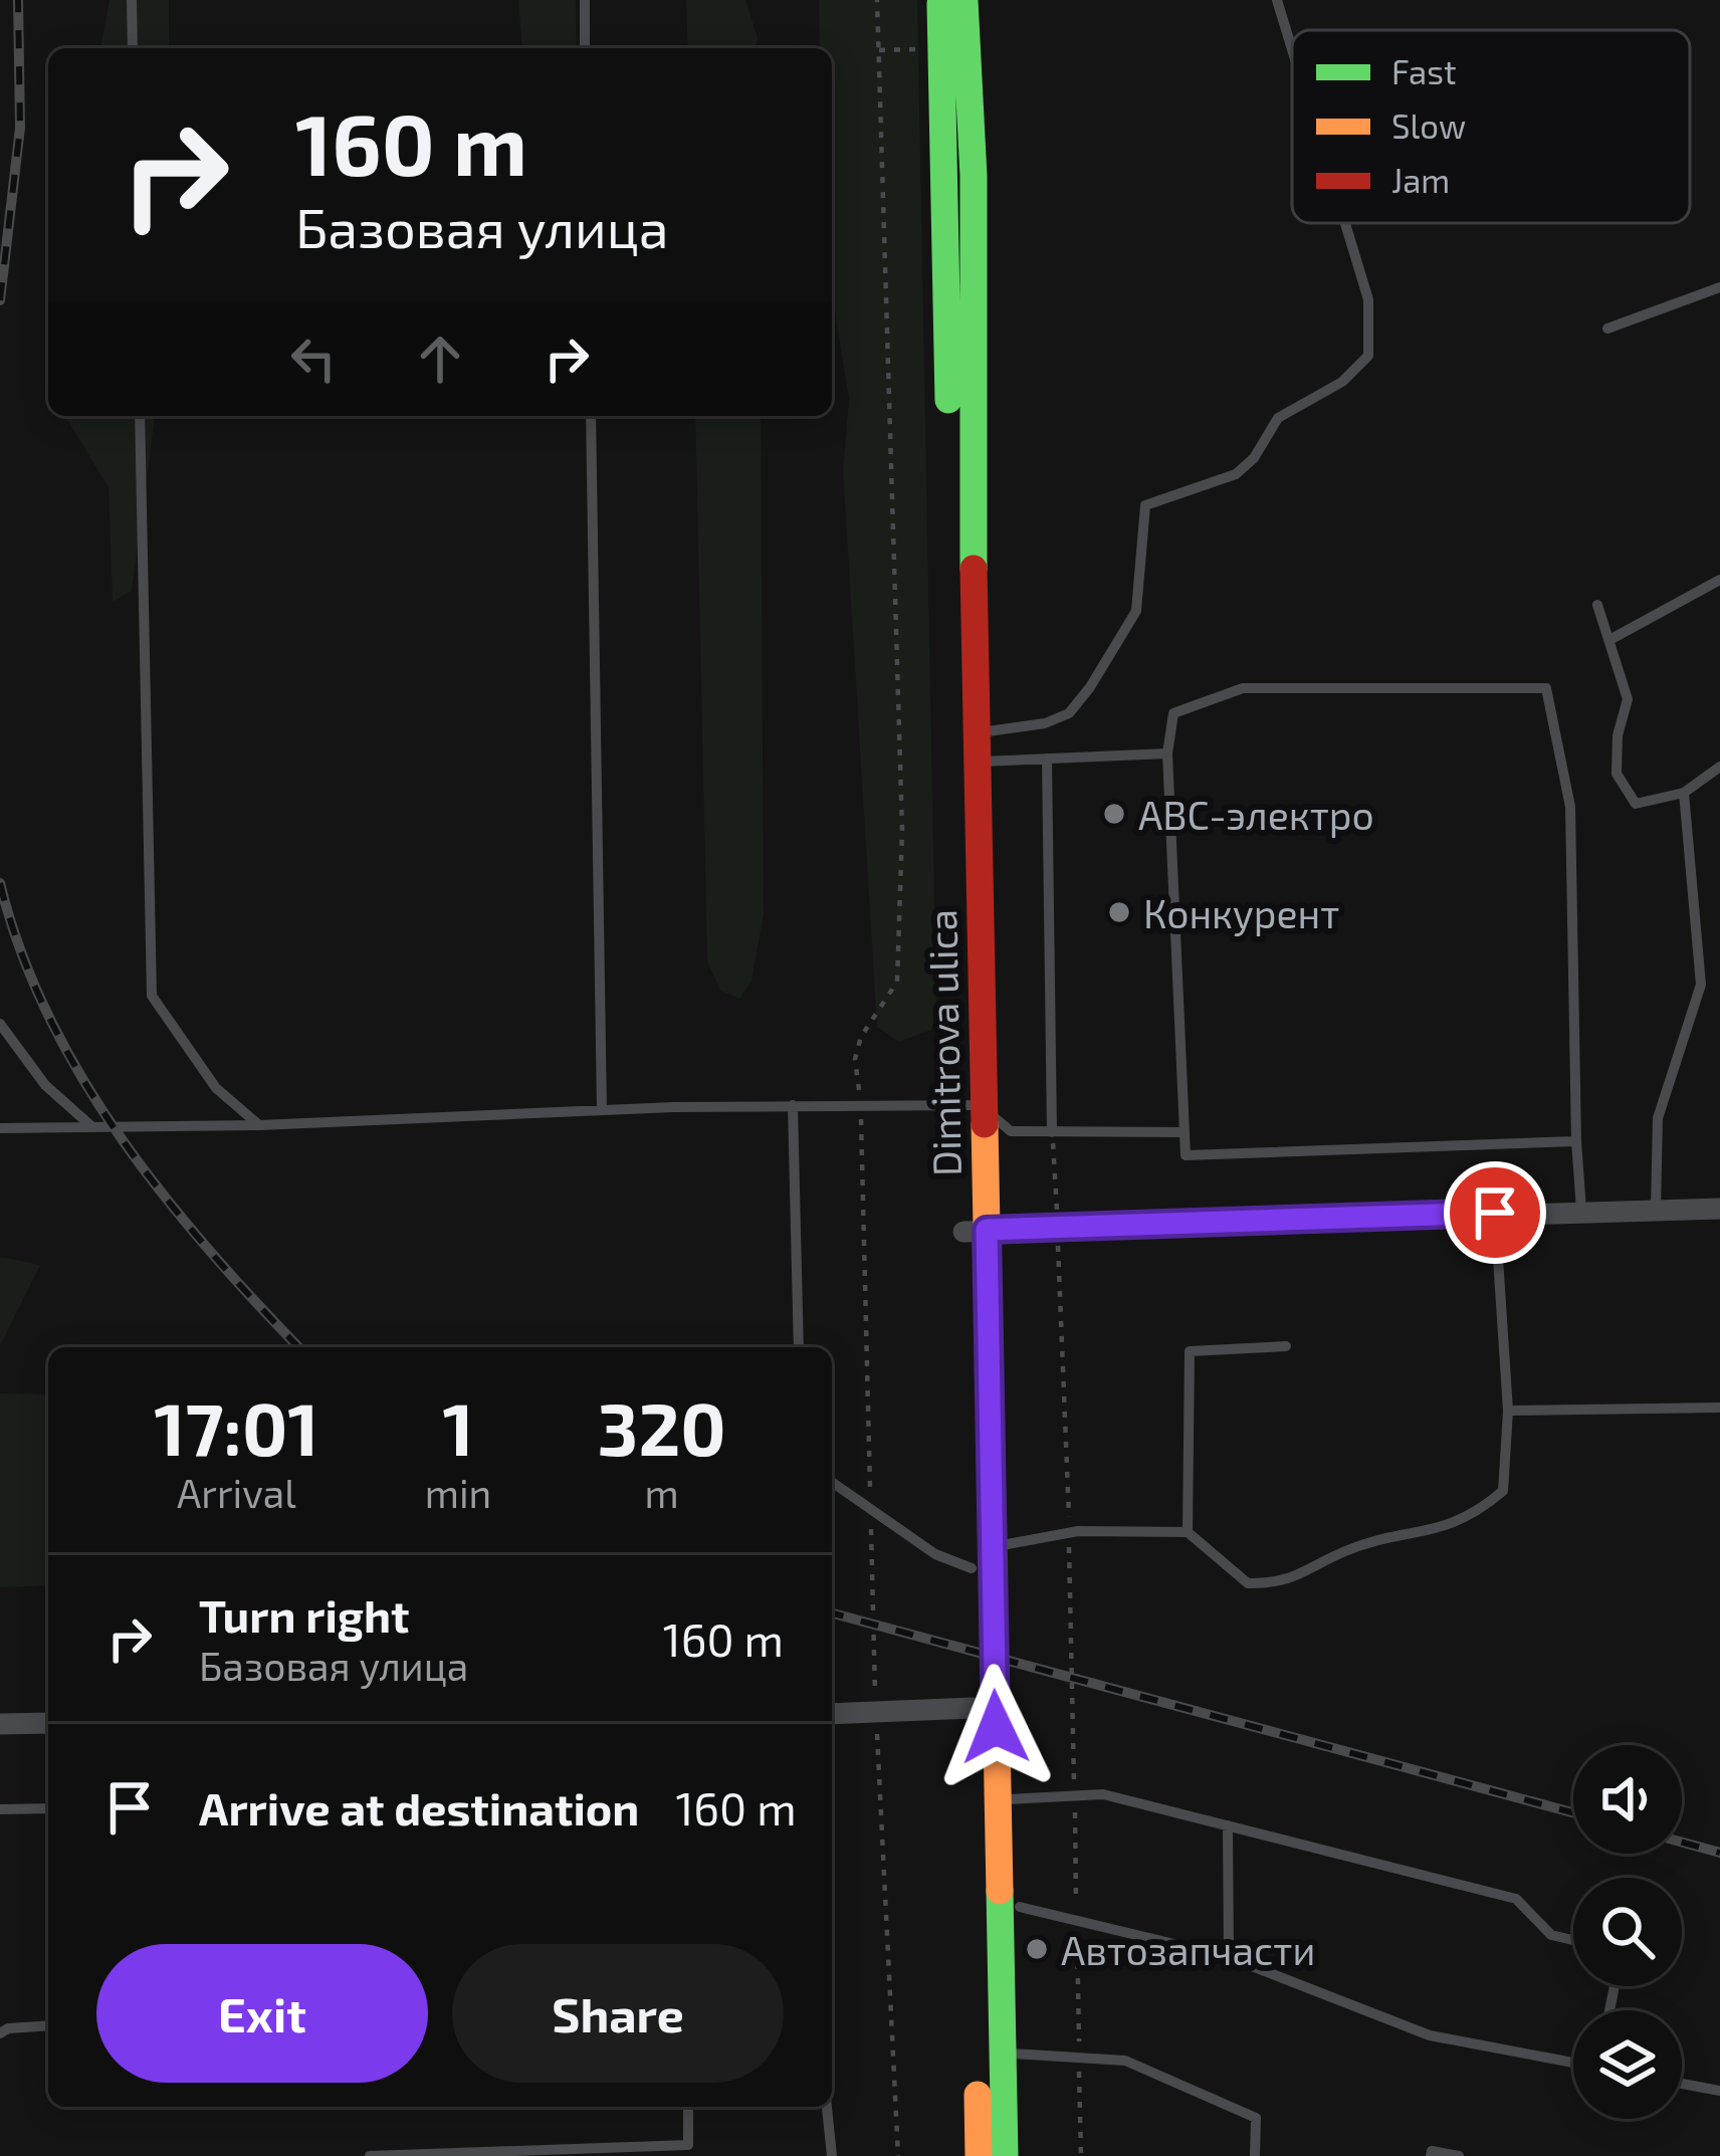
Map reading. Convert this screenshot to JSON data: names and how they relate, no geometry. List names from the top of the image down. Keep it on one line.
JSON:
{"streets":{"main road":["Dimitrova ulica"]},"places":["АВС-электро","Конкурент","Автозапчасти"],"legend":["Fast","Slow","Jam"],"page":{"turn":["160 m","Базовая улица"],"eta":["17:01","Arrival","1","min","320","m"],"list":[{"name":"Turn right","note":"Базовая улица","value":"160 m"},{"name":"Arrive at destination","value":"160 m"}],"buttons":["Exit","Share"]}}
